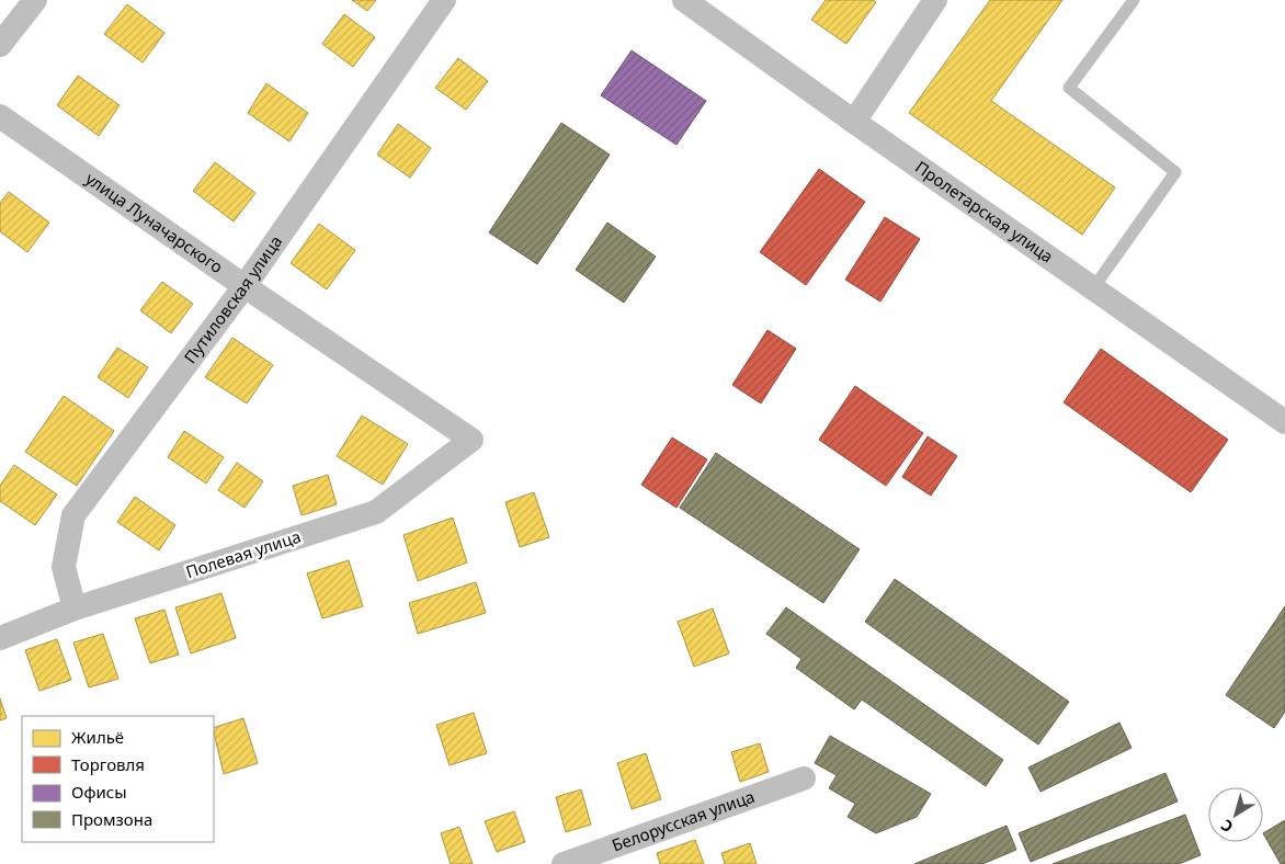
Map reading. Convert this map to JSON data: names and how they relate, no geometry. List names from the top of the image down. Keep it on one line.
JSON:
{"streets":{"street":["Пролетарская улица","улица Луначарского","Путиловская улица","Полевая улица","Белорусская улица"]},"crossings":[["улица Луначарского","Путиловская улица"],["улица Луначарского","Полевая улица"],["Путиловская улица","Полевая улица"]],"legend":["Жильё","Торговля","Офисы","Промзона"],"north":"bottom left"}
